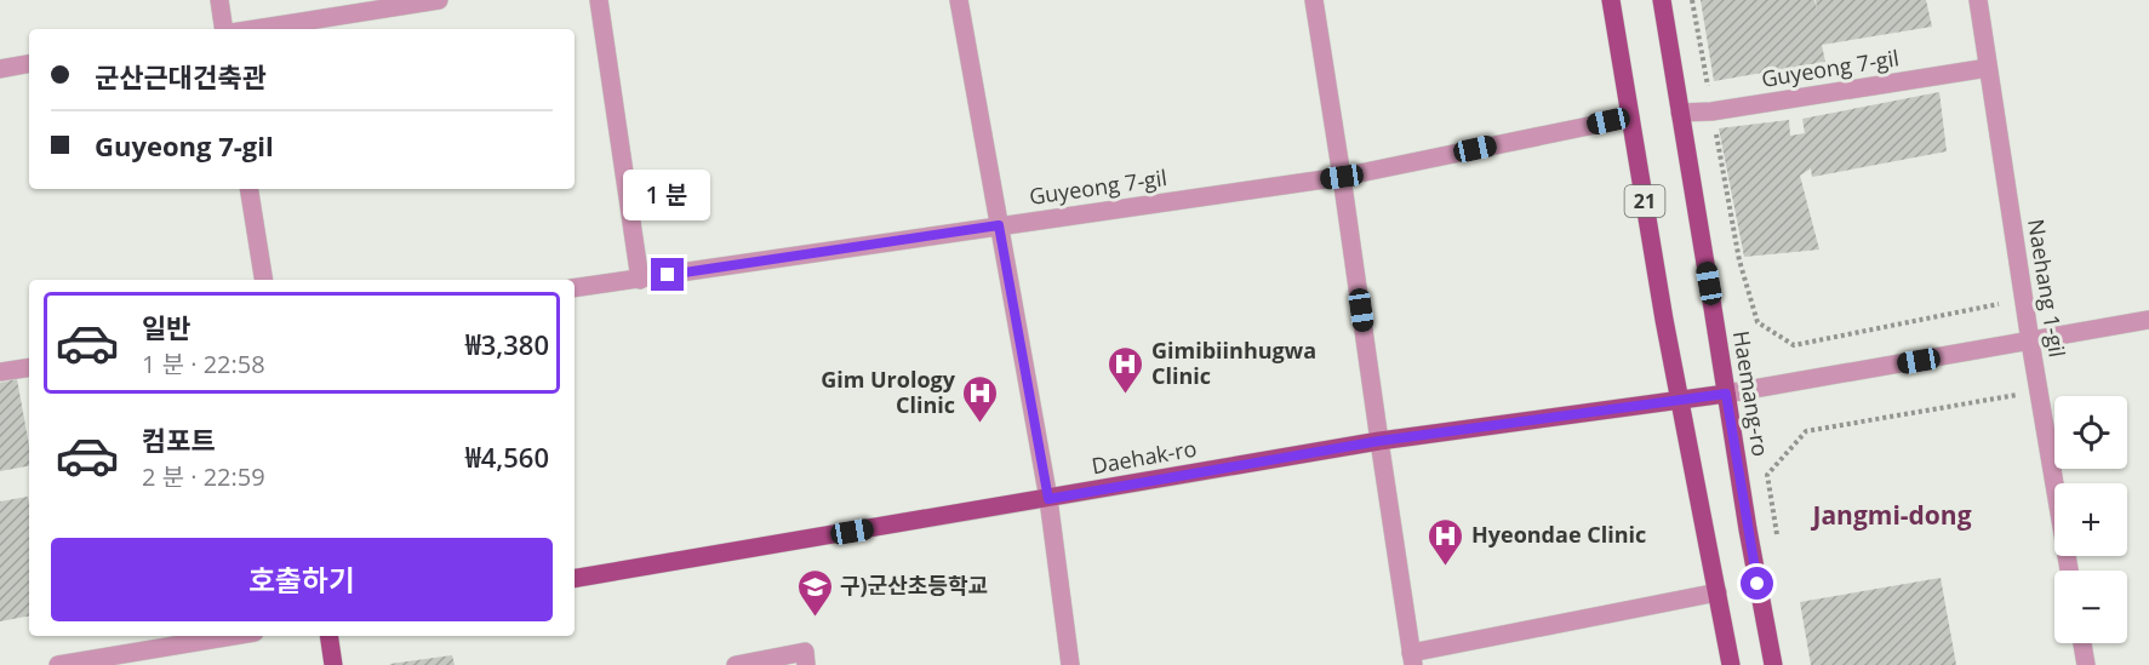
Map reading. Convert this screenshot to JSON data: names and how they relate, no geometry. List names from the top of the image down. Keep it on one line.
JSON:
{"streets":{"main road":["21","Haemang-ro","Daehak-ro"],"street":["Guyeong 7-gil","Naehang 1-gil"]},"crossings":[["Guyeong 7-gil","21"],["Guyeong 7-gil","Naehang 1-gil"],["Guyeong 7-gil","Haemang-ro"],["21","Daehak-ro"],["Haemang-ro","Daehak-ro"]],"districts":["Jangmi-dong"],"places":{"hospital":["Gimibiinhugwa Clinic","Gim Urology Clinic","Hyeondae Clinic"],"school or university":["구)군산초등학교"]},"page":{"banner":["군산근대건축관","Guyeong 7-gil"],"bubble":"1 분","list":[{"name":"일반","note":"1 분 · 22:58","value":"₩3,380"},{"name":"컴포트","note":"2 분 · 22:59","value":"₩4,560"}],"map_buttons":["+","−"],"buttons":"호출하기"}}
